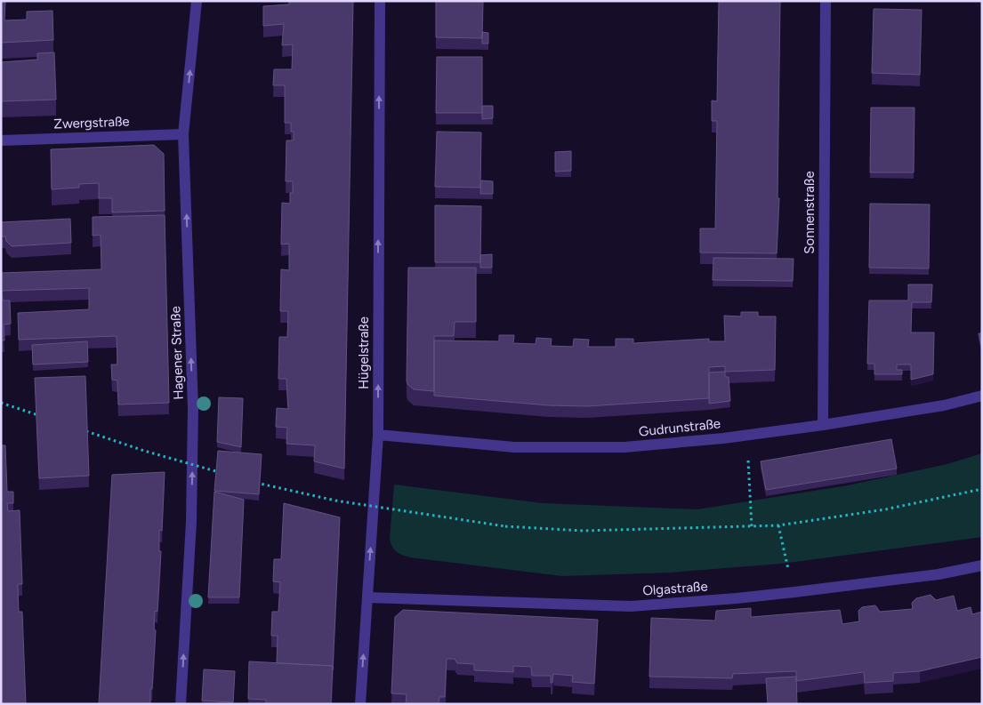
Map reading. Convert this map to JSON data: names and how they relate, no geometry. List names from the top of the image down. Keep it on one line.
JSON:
{"streets":{"street":["Zwergstraße","Sonnenstraße","Hagener Straße","Hügelstraße","Gudrunstraße","Olgastraße"]},"crossings":[["Zwergstraße","Hagener Straße"],["Sonnenstraße","Gudrunstraße"],["Hügelstraße","Gudrunstraße"],["Hügelstraße","Olgastraße"]],"one_way":["Hagener Straße","Hügelstraße"]}
